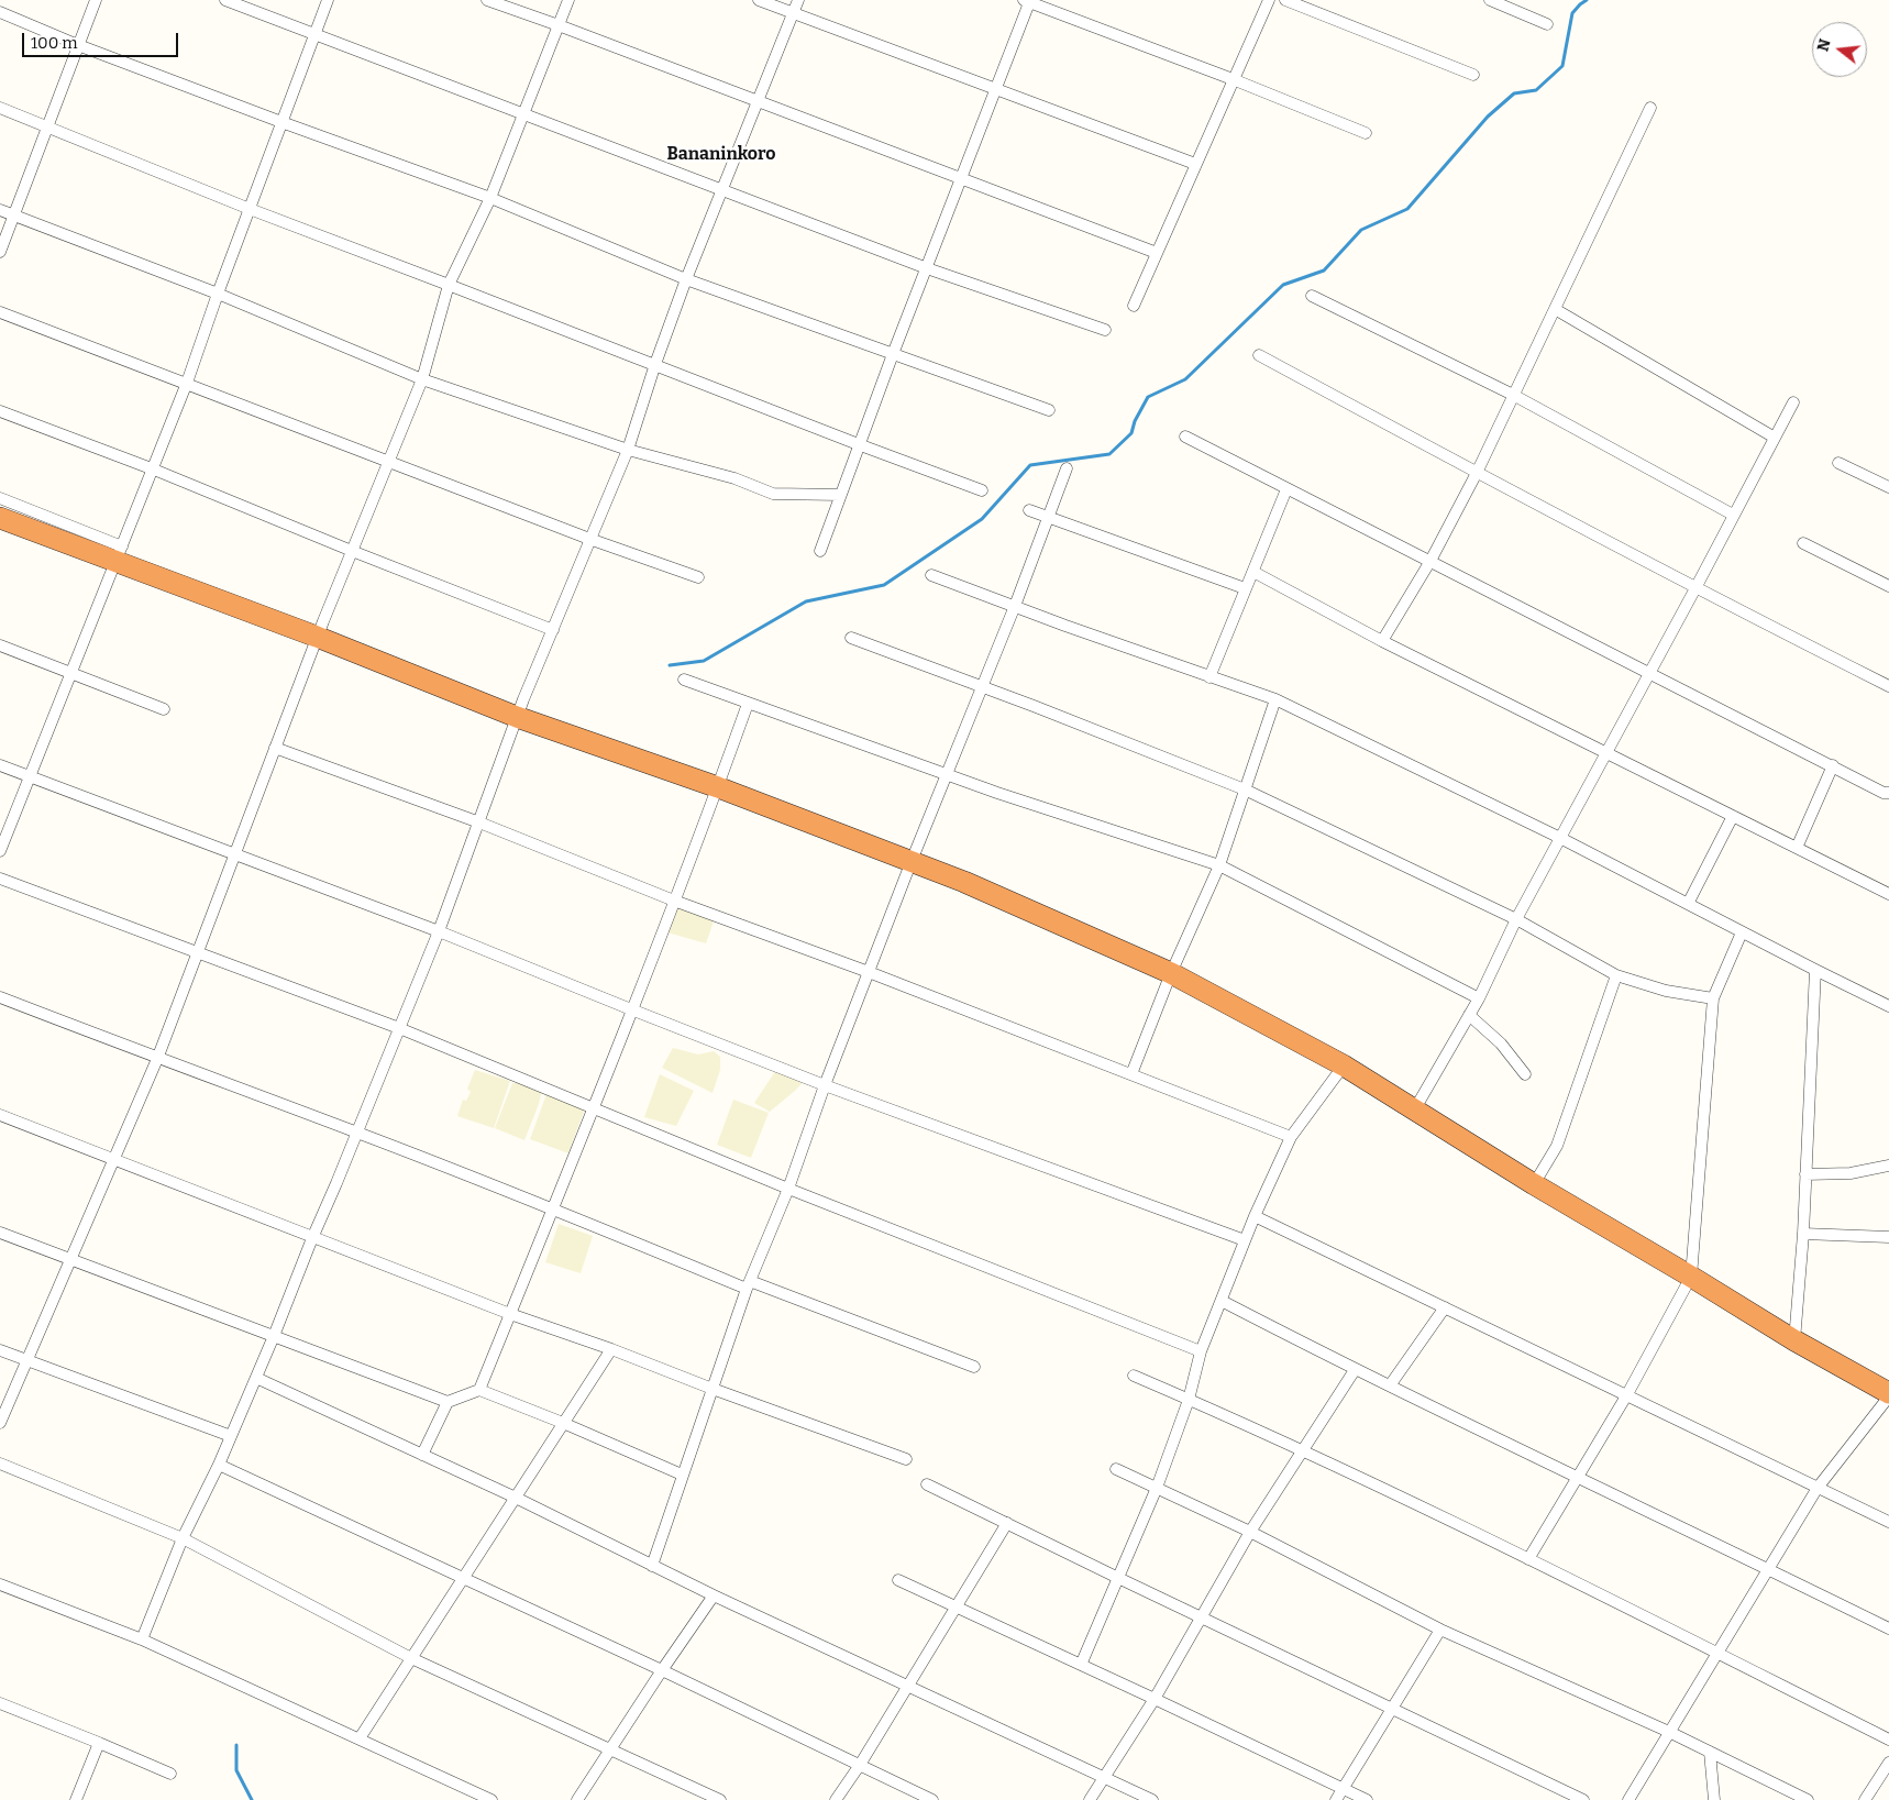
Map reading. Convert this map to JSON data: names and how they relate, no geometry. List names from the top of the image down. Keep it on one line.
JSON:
{"districts":["Bananinkoro"],"scale_bar":"100 m","north":"left"}
